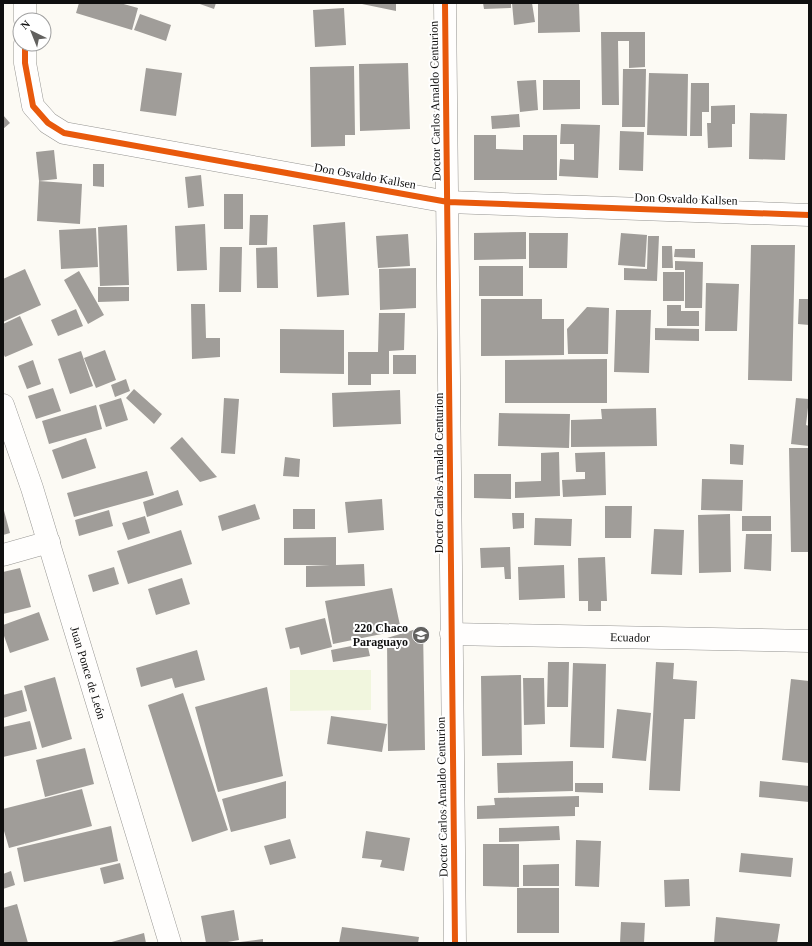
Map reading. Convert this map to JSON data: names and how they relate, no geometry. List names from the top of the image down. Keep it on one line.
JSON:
{"streets":{"street":["Doctor Carlos Arnaldo Centurion","Don Osvaldo Kallsen","Ecuador","Juan Ponce de León"]},"crossings":[["Doctor Carlos Arnaldo Centurion","Don Osvaldo Kallsen"],["Doctor Carlos Arnaldo Centurion","Ecuador"]],"places":{"school or university":["220 Chaco Paraguayo"]},"north":"top left"}
